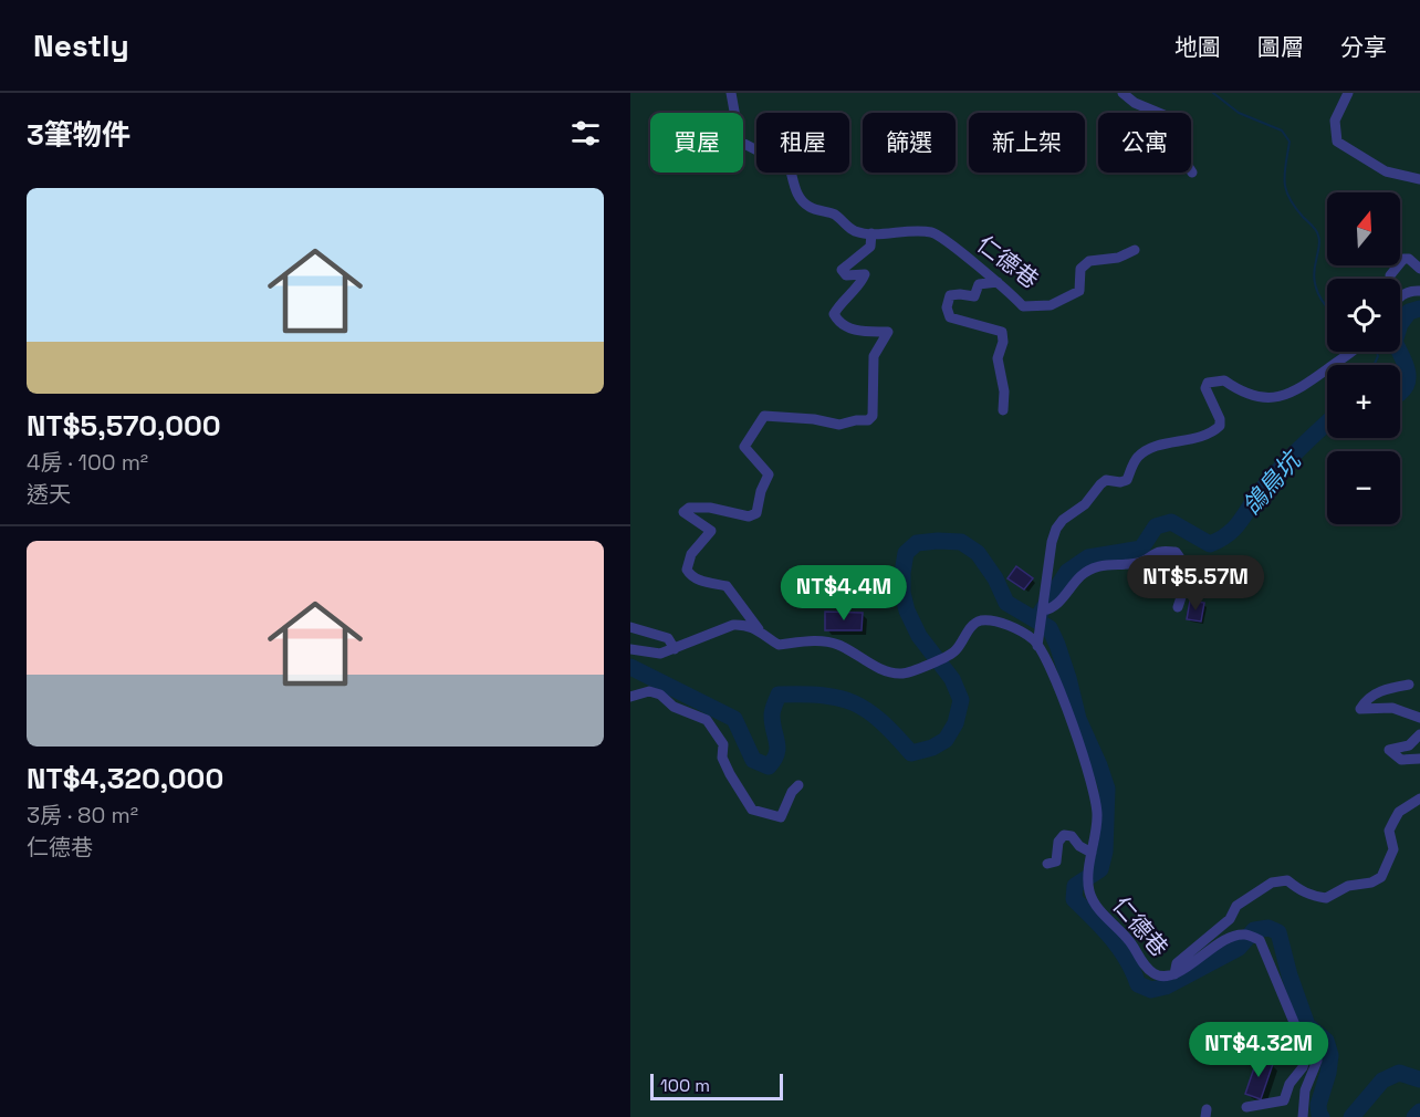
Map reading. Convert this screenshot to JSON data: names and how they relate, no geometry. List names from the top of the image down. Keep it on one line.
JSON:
{"streets":{"street":["仁德巷"]},"water":["鴿鳥坑"],"scale_bar":"100 m","north":"top","page":{"header":"Nestly","nav":["地圖","圖層","分享"],"heading":"3筆物件","chip":["買屋","租屋","篩選","新上架","公寓"],"list":[{"name":"NT$5,570,000","note":"4房 · 100 m² · 透天"},{"name":"NT$4,320,000","note":"3房 · 80 m² · 仁德巷"}],"map_buttons":["+","−"],"price":["NT$5.57M","NT$4.4M","NT$4.32M"],"scale":"100 m"}}
